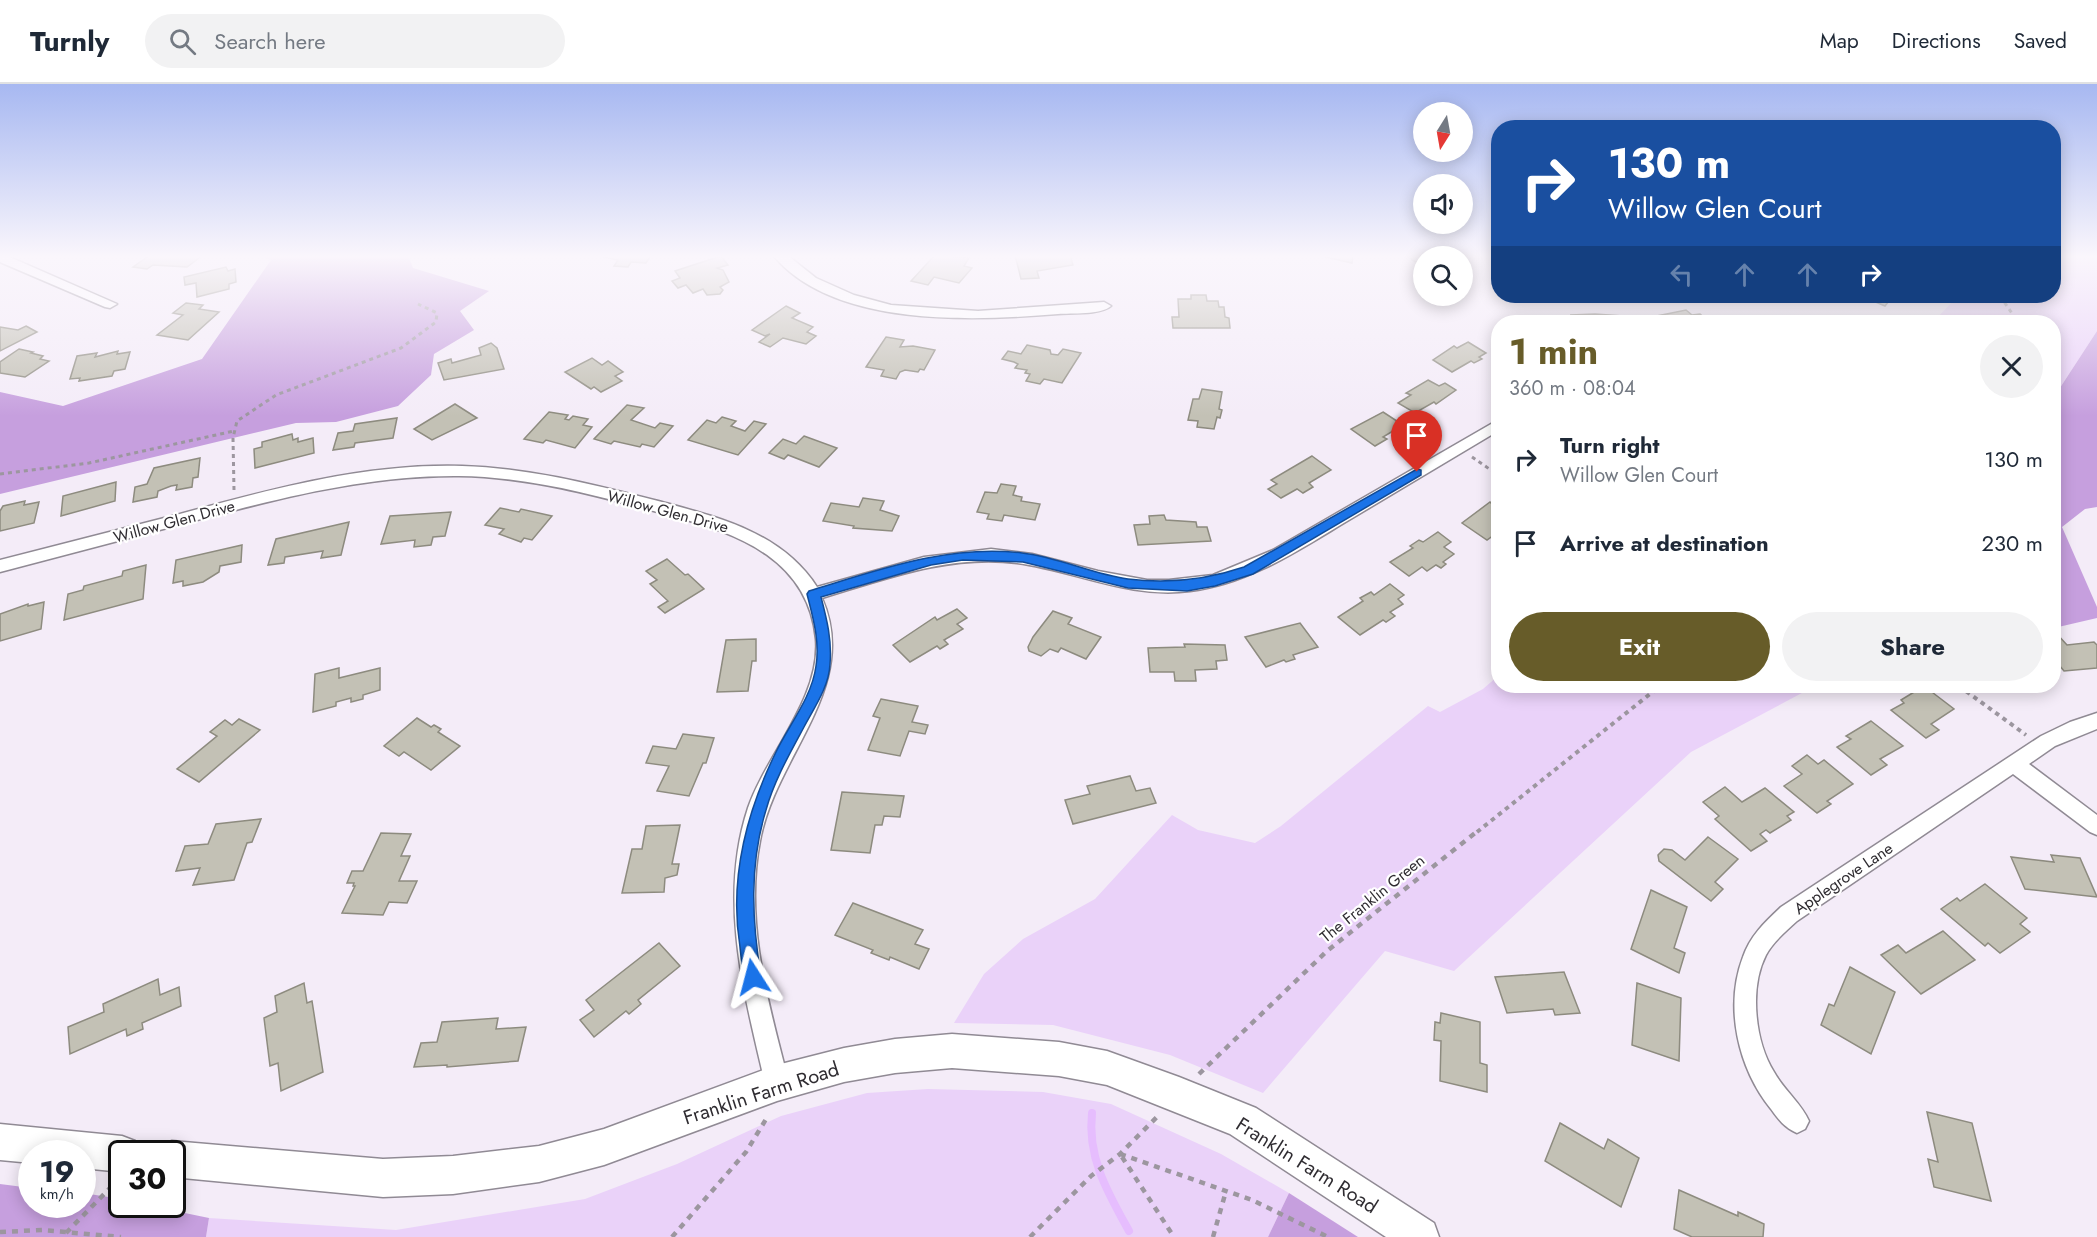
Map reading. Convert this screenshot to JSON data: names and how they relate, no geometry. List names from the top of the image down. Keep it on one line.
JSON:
{"streets":{"street":["Willow Glen Drive","Applegrove Lane","Franklin Farm Road"],"path":["The Franklin Green"]},"crossings":[["Willow Glen Drive","Franklin Farm Road"],["The Franklin Green","Franklin Farm Road"]],"north":"bottom","page":{"header":"Turnly","search":"Search here","nav":["Map","Directions","Saved"],"turn":["130 m","Willow Glen Court"],"heading":["1 min","360 m · 08:04"],"list":[{"name":"Turn right","note":"Willow Glen Court","value":"130 m"},{"name":"Arrive at destination","value":"230 m"}],"buttons":["Exit","Share"],"speed":"19 km/h","limit":"30"}}
